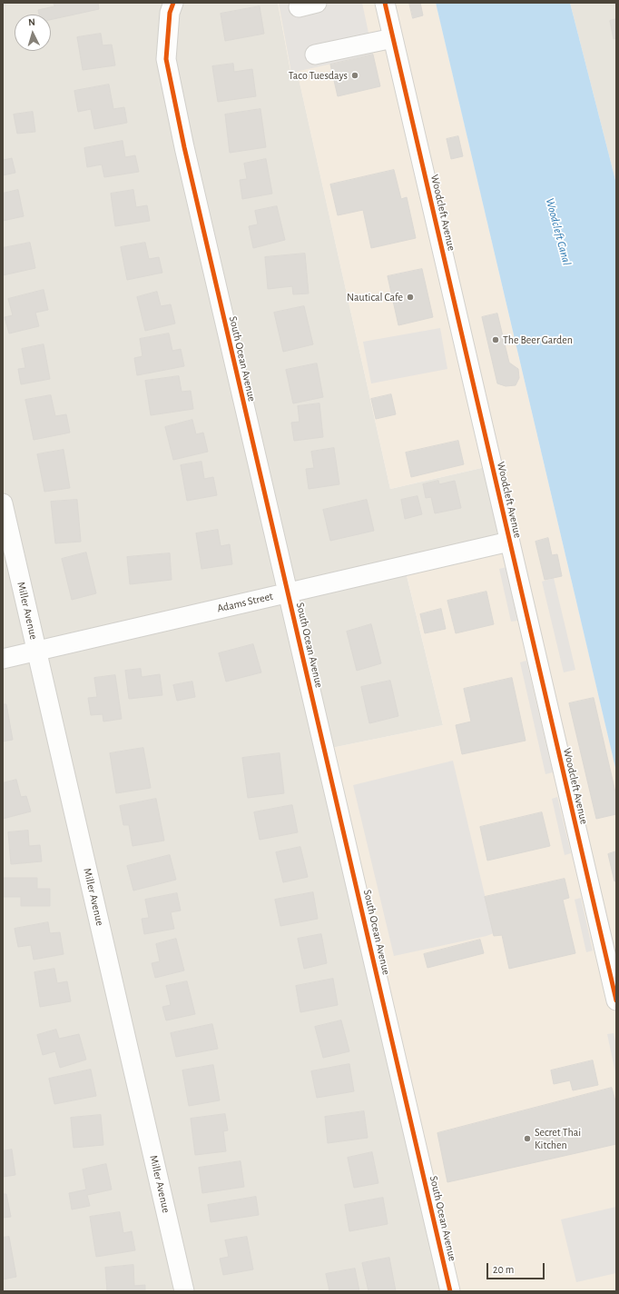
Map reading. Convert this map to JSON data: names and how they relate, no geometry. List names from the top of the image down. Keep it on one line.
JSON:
{"streets":{"street":["Woodcleft Avenue","South Ocean Avenue","Adams Street","Miller Avenue"]},"crossings":[["Woodcleft Avenue","Adams Street"],["South Ocean Avenue","Adams Street"],["Adams Street","Miller Avenue"]],"water":["Woodcleft Canal"],"places":["Taco Tuesdays","Nautical Cafe","The Beer Garden","Secret Thai Kitchen"],"scale_bar":"20 m","north":"top"}
